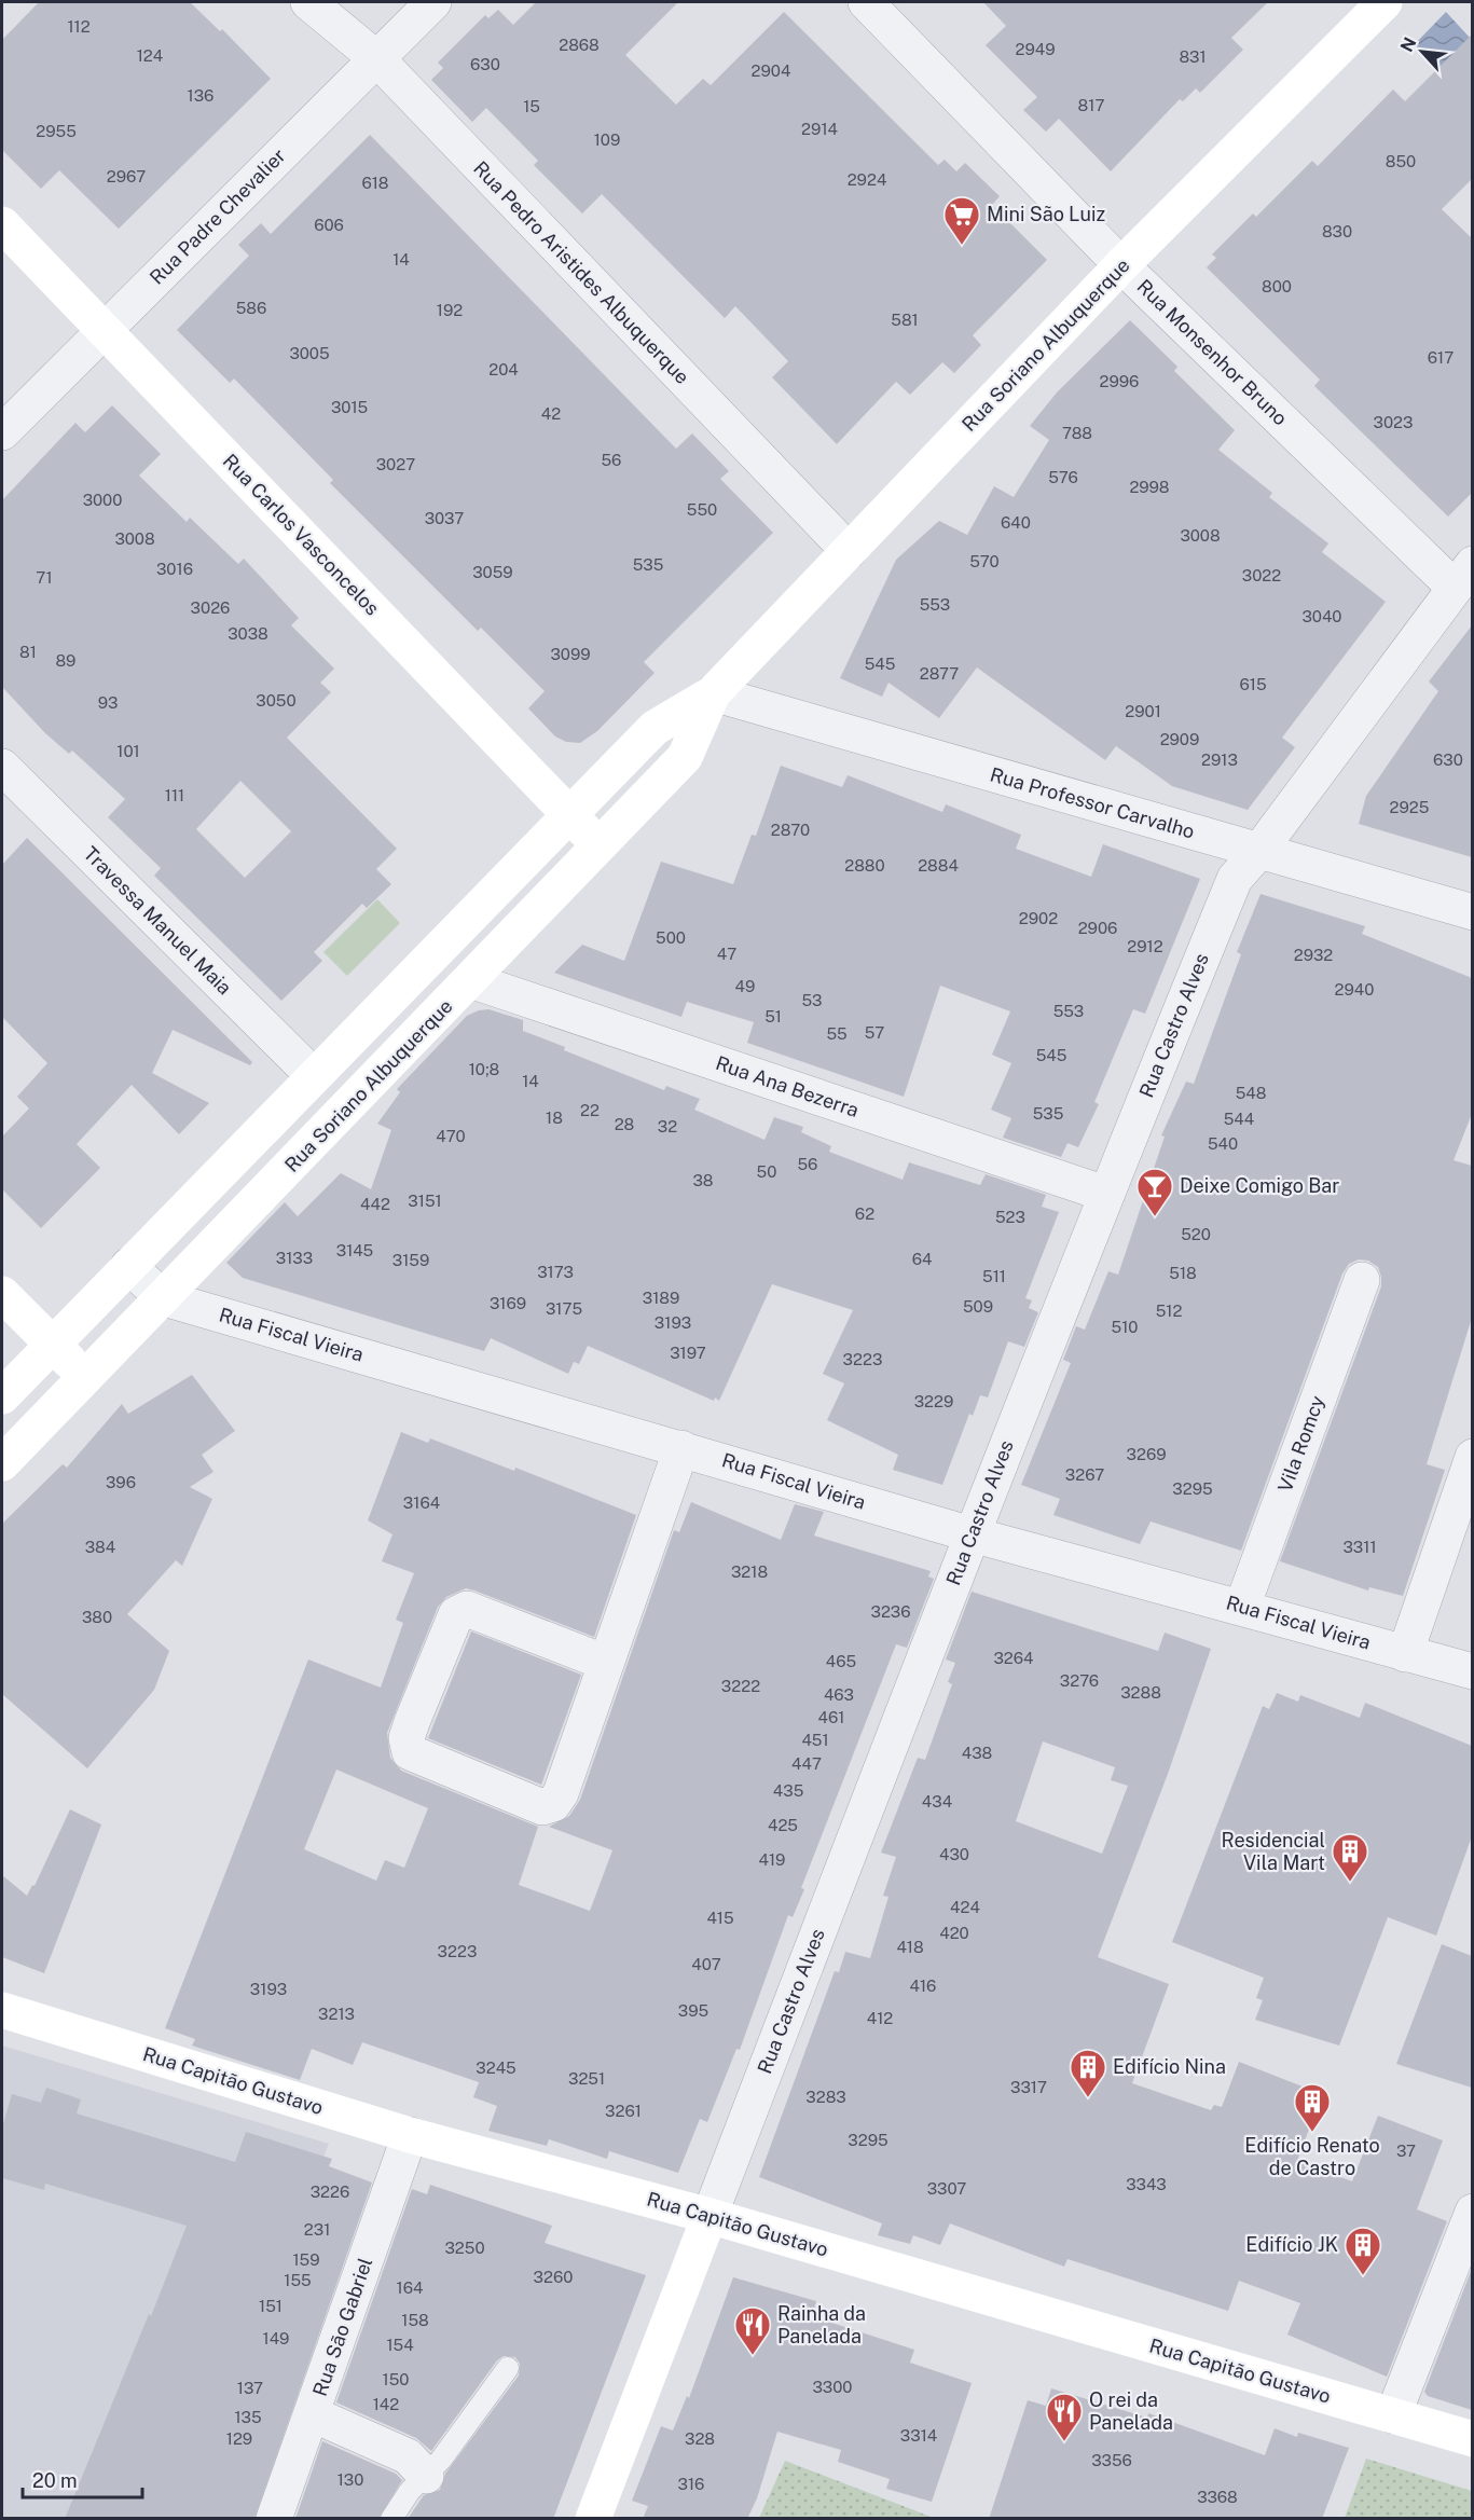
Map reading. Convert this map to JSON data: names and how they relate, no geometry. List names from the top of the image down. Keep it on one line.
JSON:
{"streets":{"main road":["Rua Soriano Albuquerque","Rua Carlos Vasconcelos","Rua Castro Alves","Rua Capitão Gustavo"],"street":["Rua Padre Chevalier","Rua Pedro Aristides Albuquerque","Rua Monsenhor Bruno","Rua Professor Carvalho","Travessa Manuel Maia","Rua Ana Bezerra","Rua Fiscal Vieira","Vila Romcy","Rua São Gabriel"]},"crossings":[["Rua Padre Chevalier","Rua Pedro Aristides Albuquerque"],["Rua Padre Chevalier","Rua Carlos Vasconcelos"],["Rua Pedro Aristides Albuquerque","Rua Soriano Albuquerque"],["Rua Soriano Albuquerque","Rua Monsenhor Bruno"],["Rua Soriano Albuquerque","Rua Carlos Vasconcelos"],["Rua Soriano Albuquerque","Rua Professor Carvalho"],["Rua Soriano Albuquerque","Travessa Manuel Maia"],["Rua Soriano Albuquerque","Rua Ana Bezerra"],["Rua Soriano Albuquerque","Rua Fiscal Vieira"],["Rua Monsenhor Bruno","Rua Castro Alves"],["Rua Professor Carvalho","Rua Castro Alves"],["Rua Castro Alves","Rua Ana Bezerra"],["Rua Castro Alves","Rua Fiscal Vieira"],["Rua Castro Alves","Rua Capitão Gustavo"],["Rua Fiscal Vieira","Vila Romcy"],["Rua Capitão Gustavo","Rua São Gabriel"]],"places":{"supermarket":["Mini São Luiz"],"bar":["Deixe Comigo Bar"],"building":["Residencial Vila Mart","Edifício Nina","Edifício Renato de Castro","Edifício JK"],"restaurant":["Rainha da Panelada","O rei da Panelada"]},"house_numbers":["112","2868","2949","124","831","630","2904","136","817","15","2914","2955","109","850","2967","2924","618","606","830","14","800","586","192","581","3005","617","204","2996","3015","42","3023","788","56","3027","576","2998","3000","550","3037","640","3008","3008","570","535","3016","3059","3022","71","553","3026","3040","3038","81","3099","89","545","2877","615","3050","93","2901","2909","101","2913","630","111","2925","2870","2880","2884","2902","2906","500","2912","47","2932","49","2940","53","553","51","57","55","545","10;8","14","548","22","535","18","544","28","32","470","540","56","50","38","3151","442","62","523","520","3145","3133","64","3159","3173","518","511","3189","3169","509","3175","512","3193","510","3197","3223","3229","3269","3267","396","3295","3164","384","3311","3218","3236","380","3264","465","3276","3222","3288","463","461","451","438","447","435","434","425","430","419","424","415","420","418","3223","407","416","3193","395","3213","412","3245","3251","3317","3283","3261","3295","37","3343","3307","3226","231","3250","159","3260","155","164","151","158","149","154","150","3300","137","142","135","3314","129","328","3356","130","316","3368"],"scale_bar":"20 m","north":"top left"}
